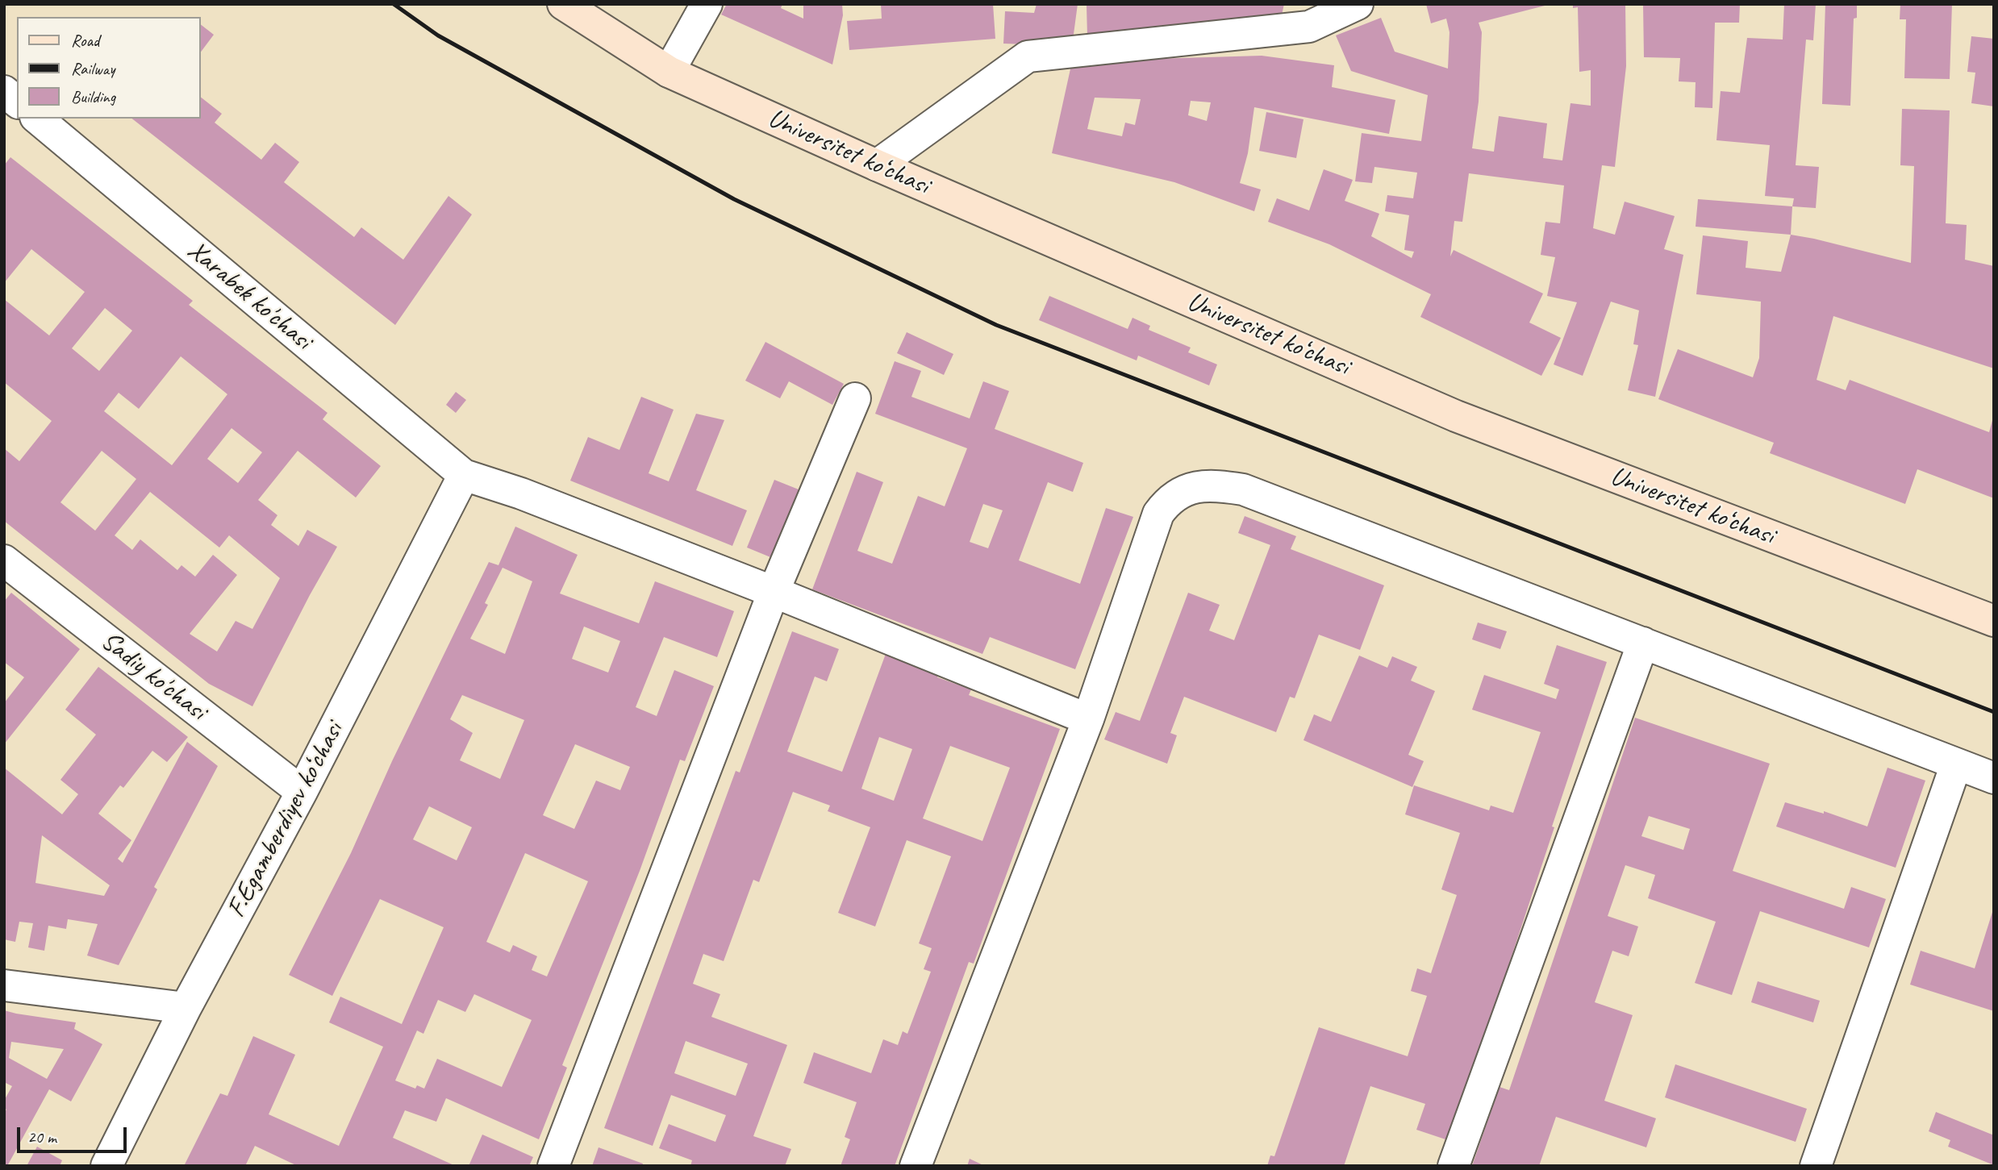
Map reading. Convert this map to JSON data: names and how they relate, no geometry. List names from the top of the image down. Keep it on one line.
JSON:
{"streets":{"main road":["Universitet kо‘chasi"],"street":["Xarabek ko'chasi","Sadiy ko'chasi","F.Egamberdiyev kо‘chasi"]},"crossings":[["Xarabek ko'chasi","F.Egamberdiyev kо‘chasi"],["Sadiy ko'chasi","F.Egamberdiyev kо‘chasi"]],"legend":["Road","Railway","Building"],"scale_bar":"20 m"}
